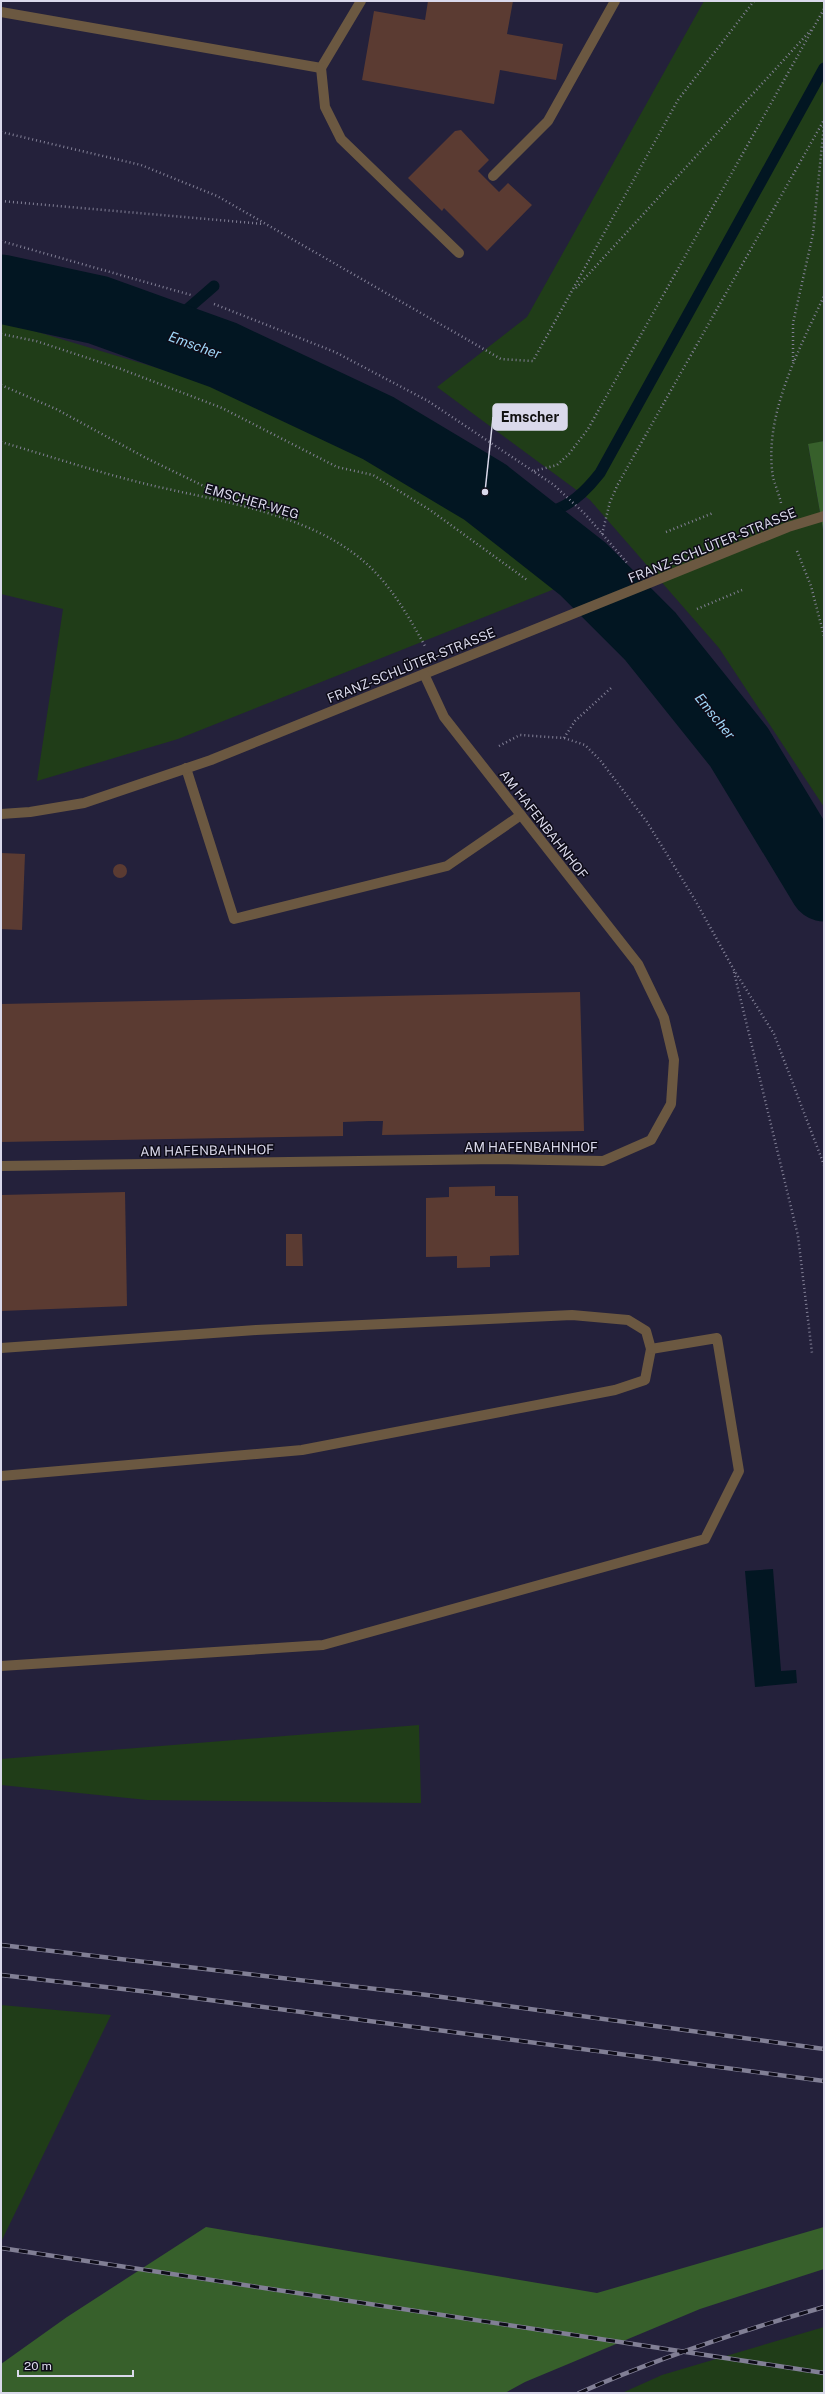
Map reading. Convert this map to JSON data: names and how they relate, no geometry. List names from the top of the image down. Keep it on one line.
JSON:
{"streets":{"street":["FRANZ-SCHLÜTER-STRASSE","AM HAFENBAHNHOF"],"path":["EMSCHER-WEG"]},"crossings":[["EMSCHER-WEG","FRANZ-SCHLÜTER-STRASSE"],["FRANZ-SCHLÜTER-STRASSE","AM HAFENBAHNHOF"]],"water":["Emscher"],"places":["Emscher"],"scale_bar":"20 m"}
